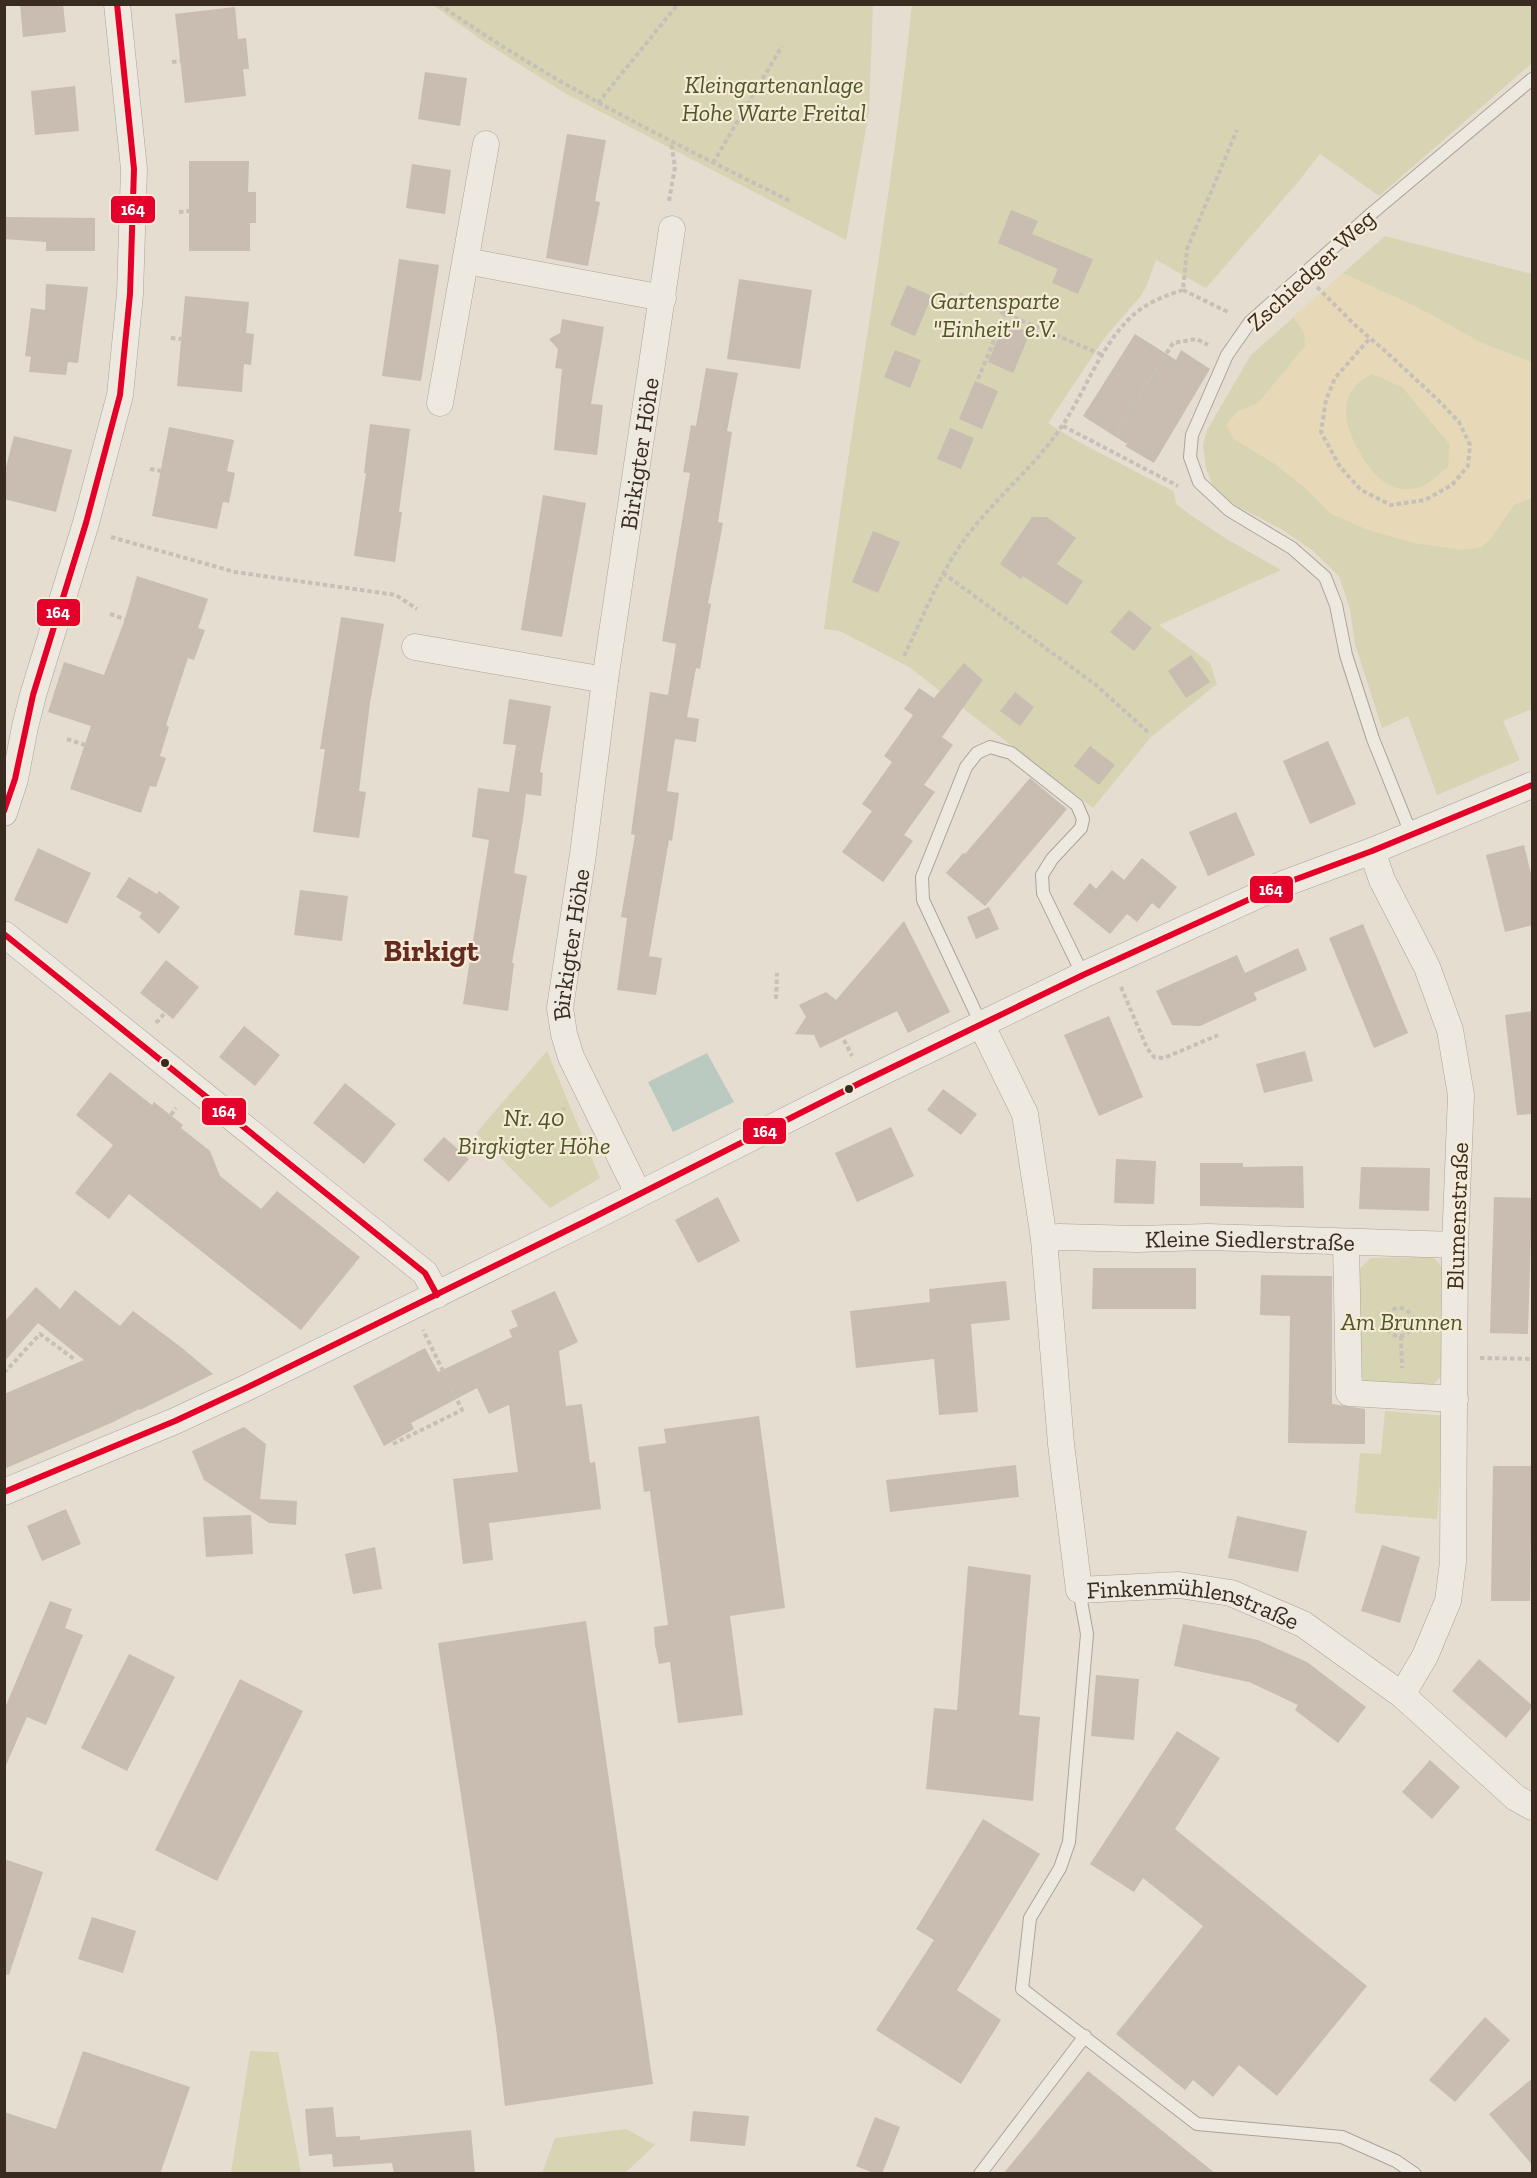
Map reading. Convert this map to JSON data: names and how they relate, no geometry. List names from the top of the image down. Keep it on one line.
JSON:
{"streets":{"street":["Birkigter Höhe","Blumenstraße","Kleine Siedlerstraße","Finkenmühlenstraße"],"lane":["Zschiedger Weg"]},"crossings":[["Blumenstraße","Kleine Siedlerstraße"],["Blumenstraße","Finkenmühlenstraße"],["Kleine Siedlerstraße","Finkenmühlenstraße"]],"districts":["Birkigt"],"parks":["Kleingartenanlage Hohe Warte Freital","Gartensparte \"Einheit\" e.V.","Nr. 40 Birgkigter Höhe","Am Brunnen"],"lines":["transit line 164"]}
